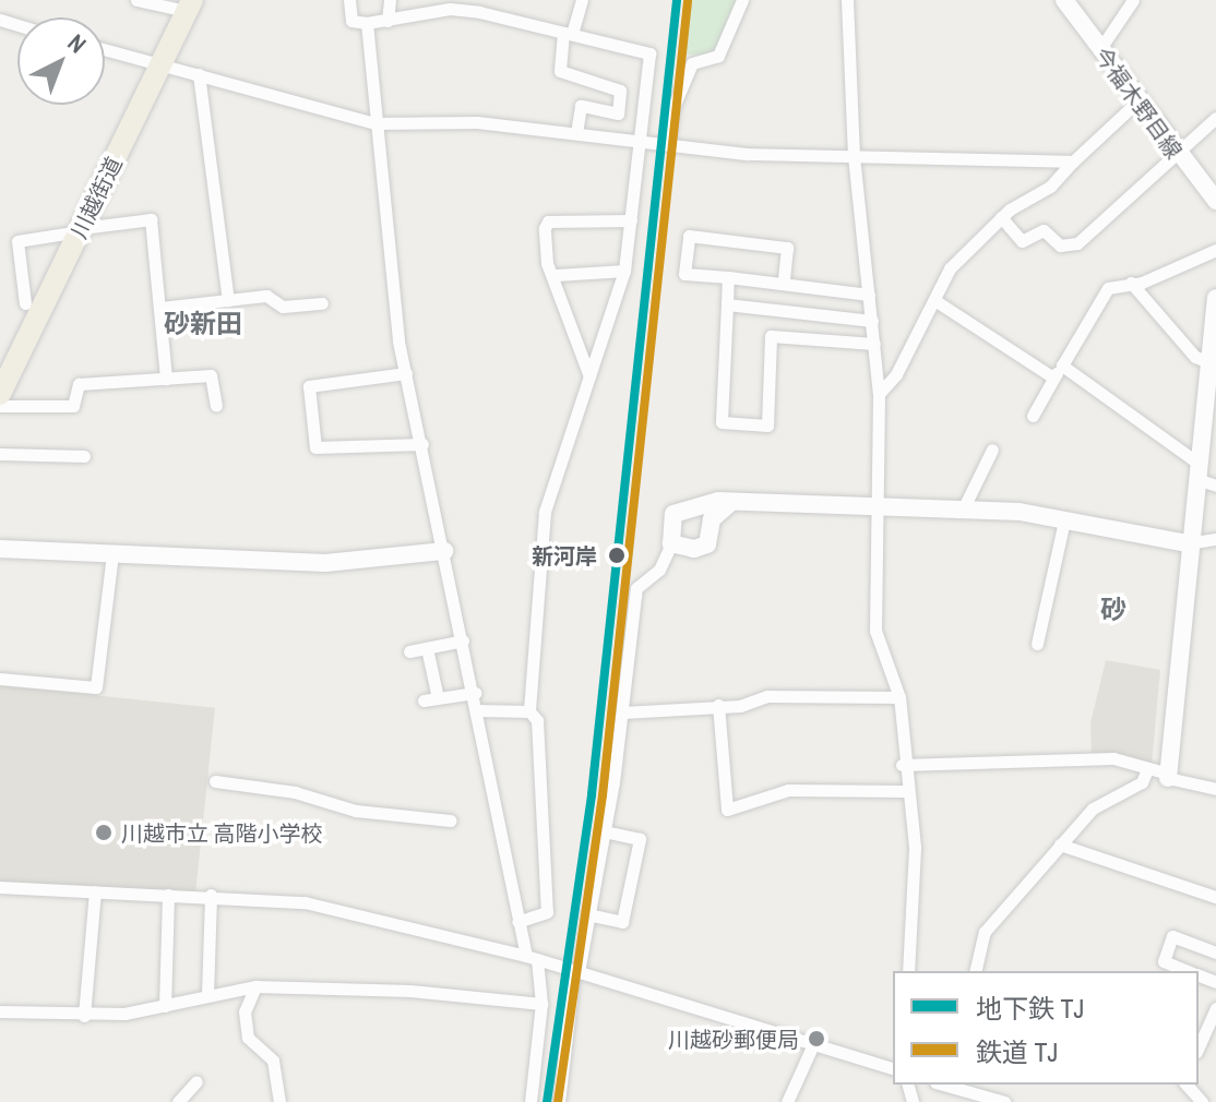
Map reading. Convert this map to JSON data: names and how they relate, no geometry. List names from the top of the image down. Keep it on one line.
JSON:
{"streets":{"highway":["川越街道"],"street":["今福木野目線"]},"districts":["砂新田","砂"],"places":["新河岸","川越市立 高階小学校","川越砂郵便局"],"lines":["metro line TJ","rail line TJ"],"legend":["地下鉄 TJ","鉄道 TJ"],"north":"top right"}
